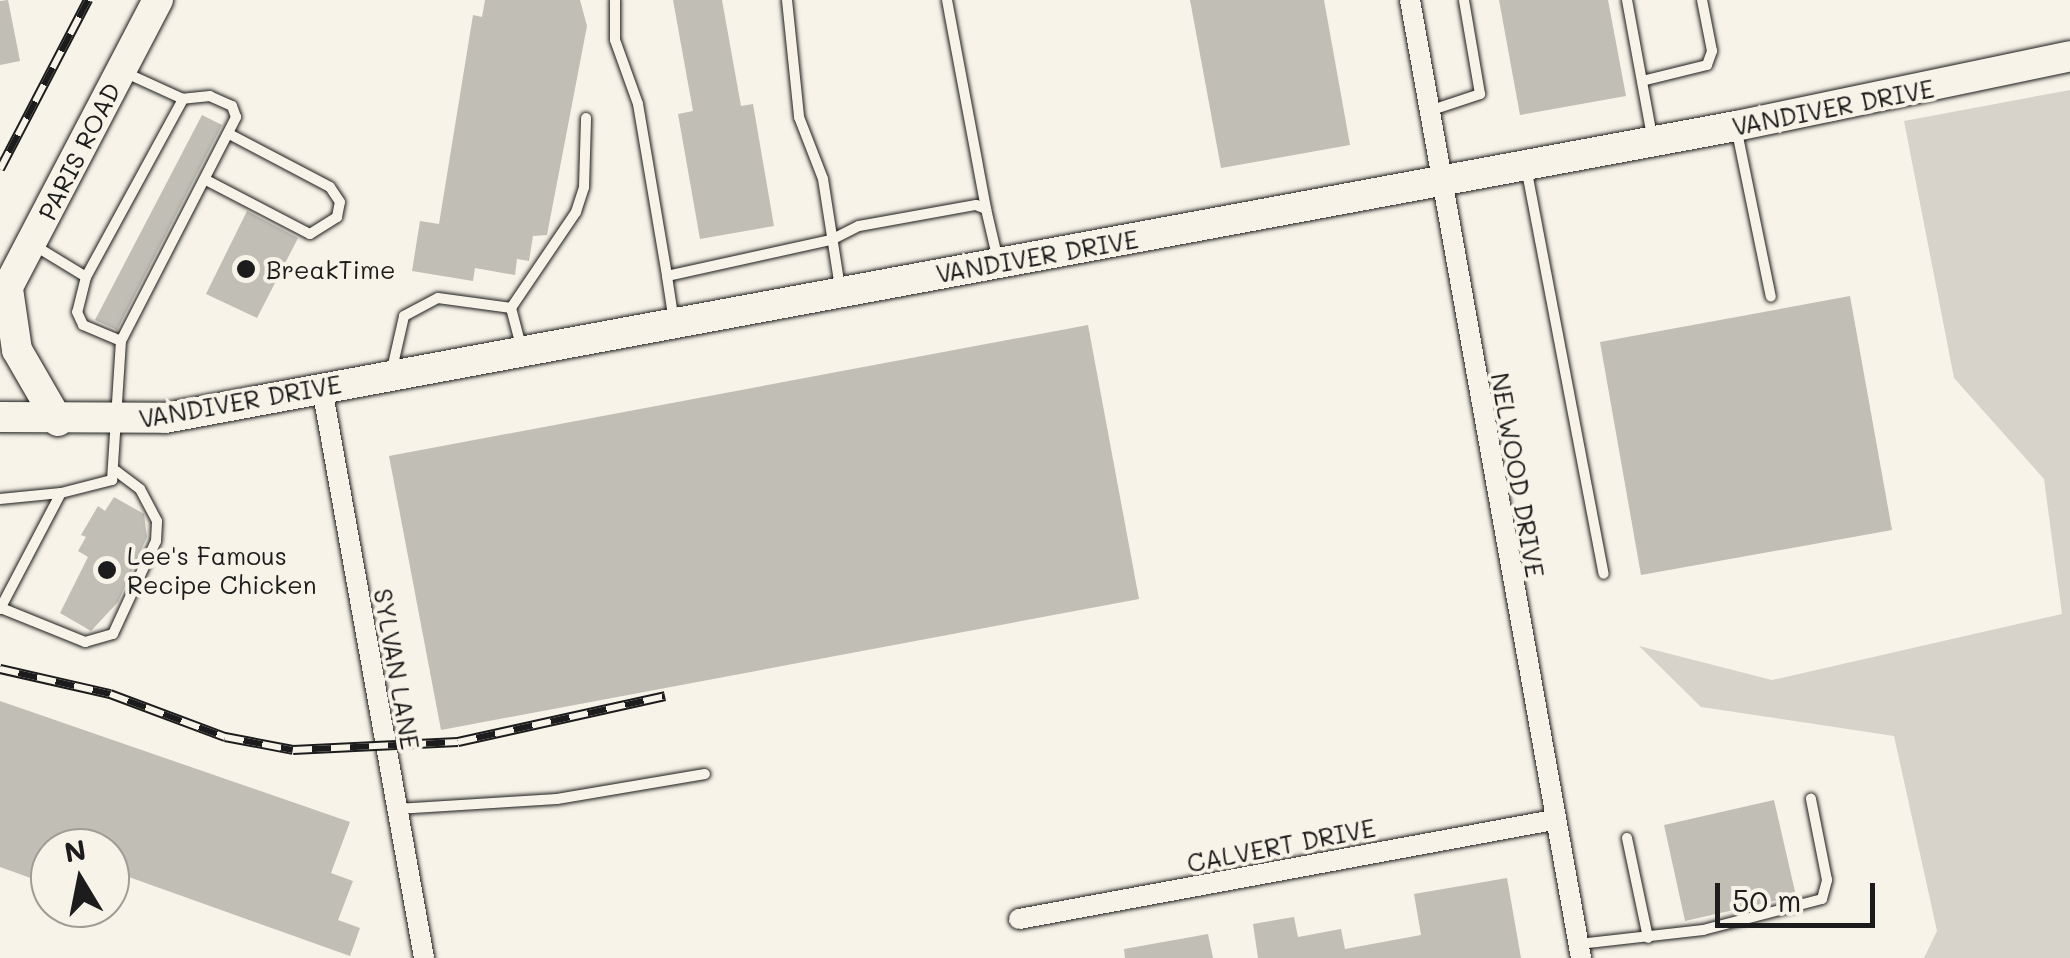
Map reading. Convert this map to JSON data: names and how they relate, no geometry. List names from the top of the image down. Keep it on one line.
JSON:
{"streets":{"main road":["VANDIVER DRIVE","PARIS ROAD"],"street":["NELWOOD DRIVE","SYLVAN LANE","CALVERT DRIVE"]},"crossings":[["VANDIVER DRIVE","NELWOOD DRIVE"],["VANDIVER DRIVE","SYLVAN LANE"],["NELWOOD DRIVE","CALVERT DRIVE"]],"places":["BreakTime","Lee's Famous Recipe Chicken"],"scale_bar":"50 m","north":"top"}
